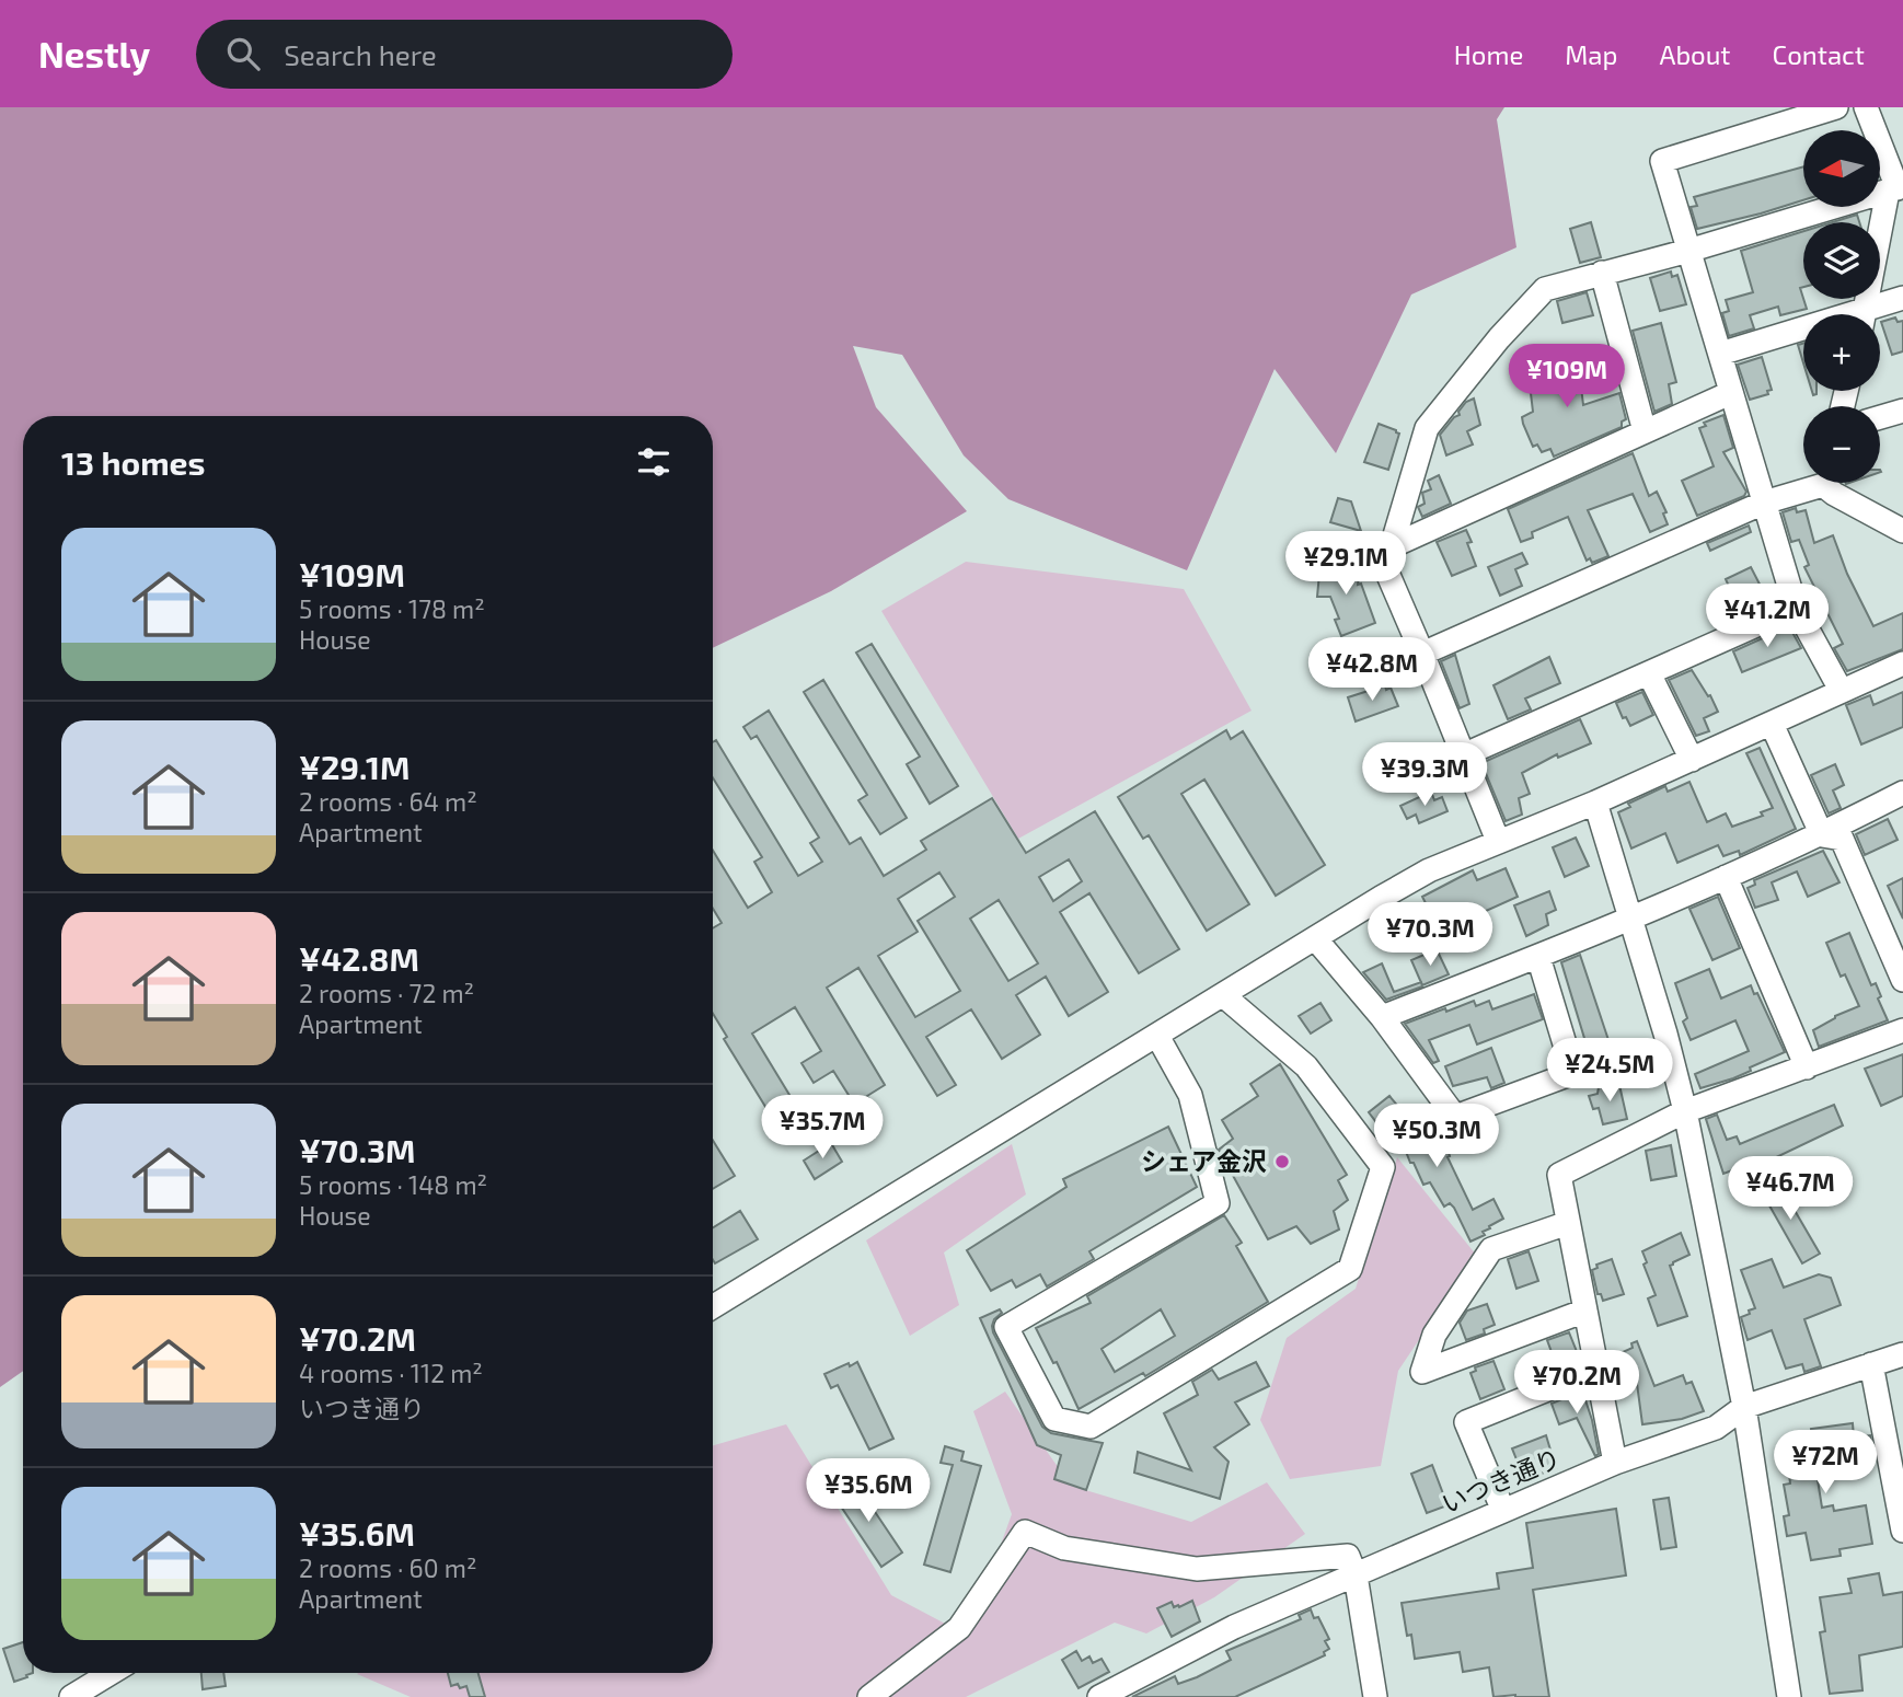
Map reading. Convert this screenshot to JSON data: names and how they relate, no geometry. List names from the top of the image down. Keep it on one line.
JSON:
{"streets":{"street":["いつき通り"]},"places":["シェア金沢"],"north":"left","page":{"header":"Nestly","search":"Search here","nav":["Home","Map","About","Contact"],"map_buttons":["+","−"],"price":["¥109M","¥29.1M","¥41.2M","¥42.8M","¥39.3M","¥70.3M","¥24.5M","¥35.7M","¥50.3M","¥46.7M","¥70.2M","¥72M","¥35.6M"],"heading":"13 homes","list":[{"name":"¥109M","note":"5 rooms · 178 m² · House"},{"name":"¥29.1M","note":"2 rooms · 64 m² · Apartment"},{"name":"¥42.8M","note":"2 rooms · 72 m² · Apartment"},{"name":"¥70.3M","note":"5 rooms · 148 m² · House"},{"name":"¥70.2M","note":"4 rooms · 112 m² · いつき通り"},{"name":"¥35.6M","note":"2 rooms · 60 m² · Apartment"}]}}
